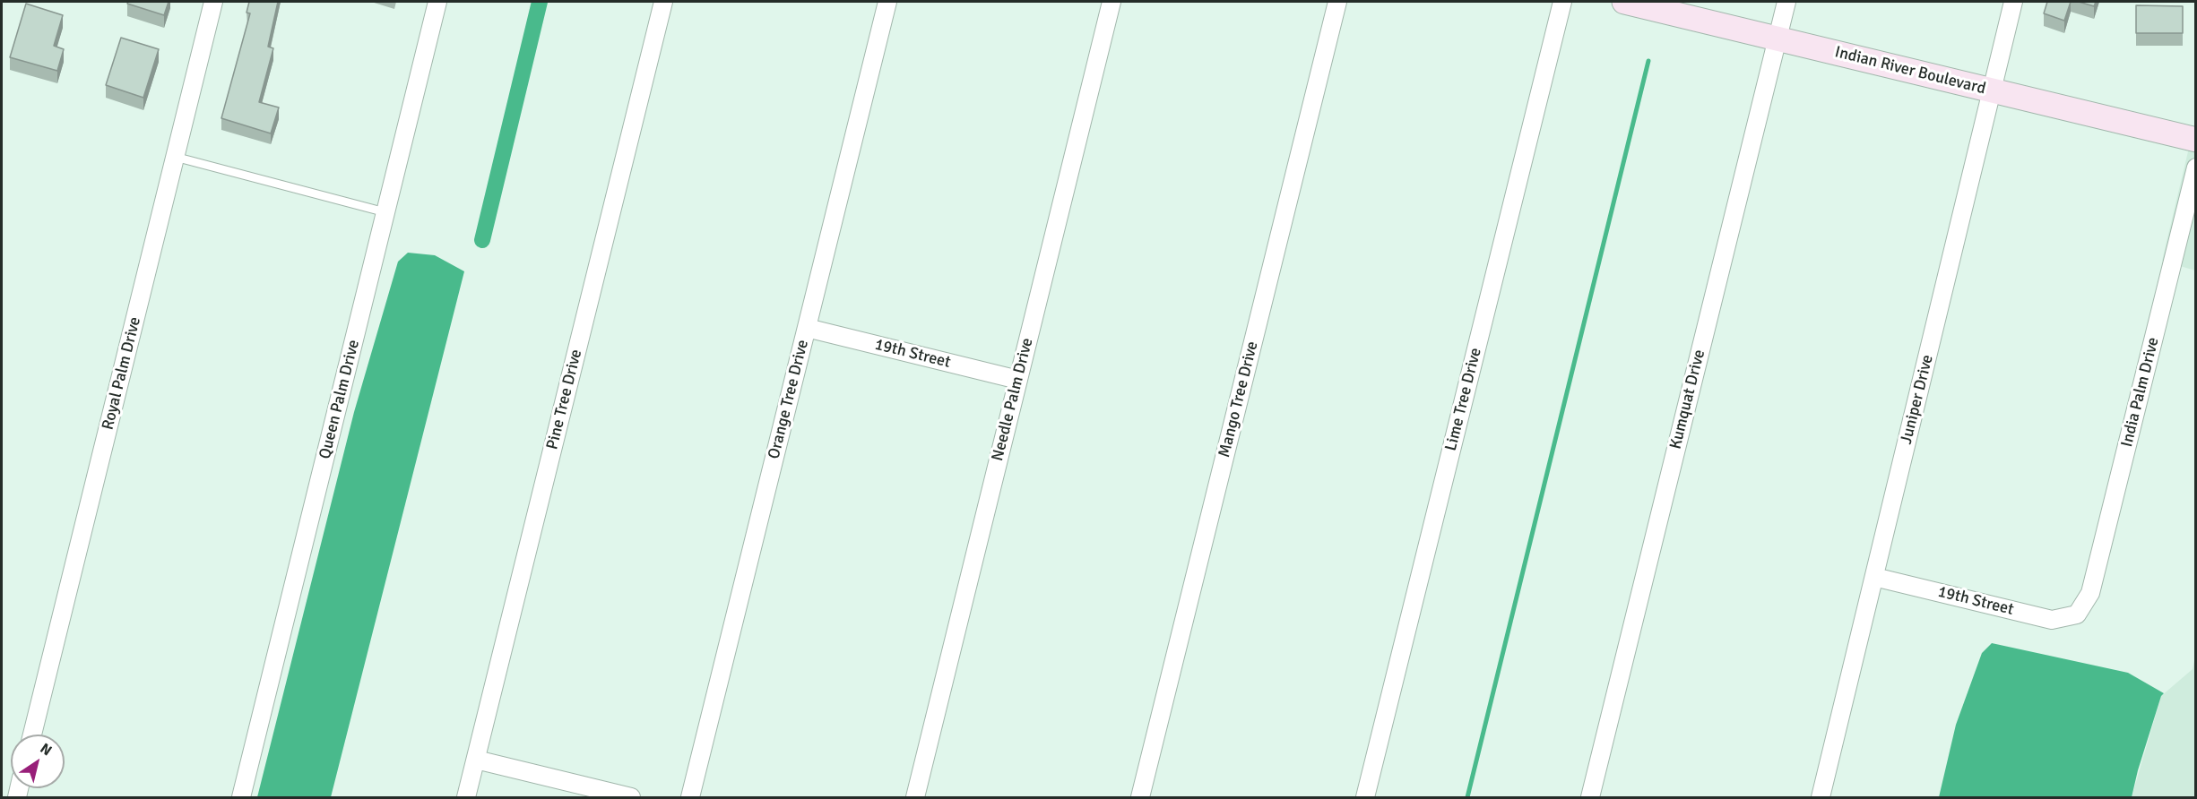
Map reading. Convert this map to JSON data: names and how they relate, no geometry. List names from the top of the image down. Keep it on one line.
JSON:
{"streets":{"main road":["Indian River Boulevard"],"street":["19th Street","Royal Palm Drive","India Palm Drive","Queen Palm Drive","Pine Tree Drive","Orange Tree Drive","Needle Palm Drive","Mango Tree Drive","Lime Tree Drive","Kumquat Drive","Juniper Drive"]},"crossings":[["Indian River Boulevard","Kumquat Drive"],["Indian River Boulevard","Juniper Drive"],["19th Street","India Palm Drive"],["19th Street","Orange Tree Drive"],["19th Street","Needle Palm Drive"],["19th Street","Juniper Drive"]],"north":"top right"}
